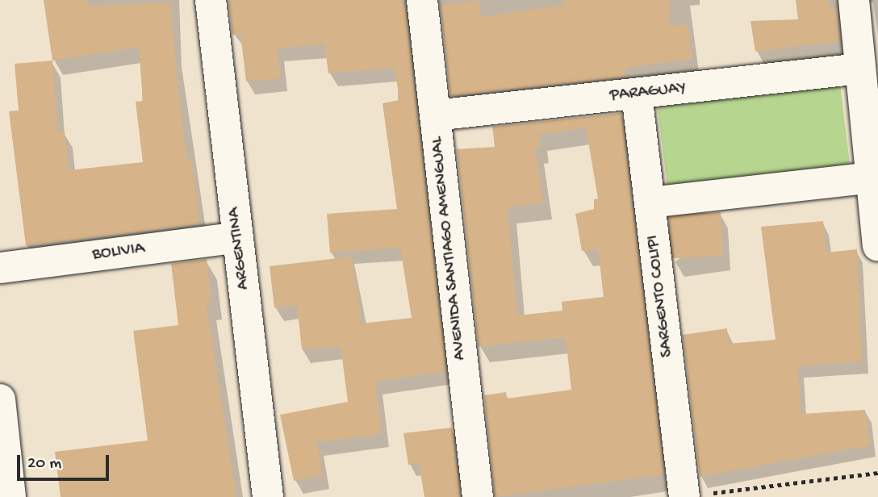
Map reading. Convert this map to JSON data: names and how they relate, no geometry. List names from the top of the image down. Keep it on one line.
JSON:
{"streets":{"street":["PARAGUAY","ARGENTINA","AVENIDA SANTIAGO AMENGUAL","BOLIVIA","SARGENTO COLIPI"]},"crossings":[["PARAGUAY","AVENIDA SANTIAGO AMENGUAL"],["PARAGUAY","SARGENTO COLIPI"],["ARGENTINA","BOLIVIA"]],"scale_bar":"20 m"}
